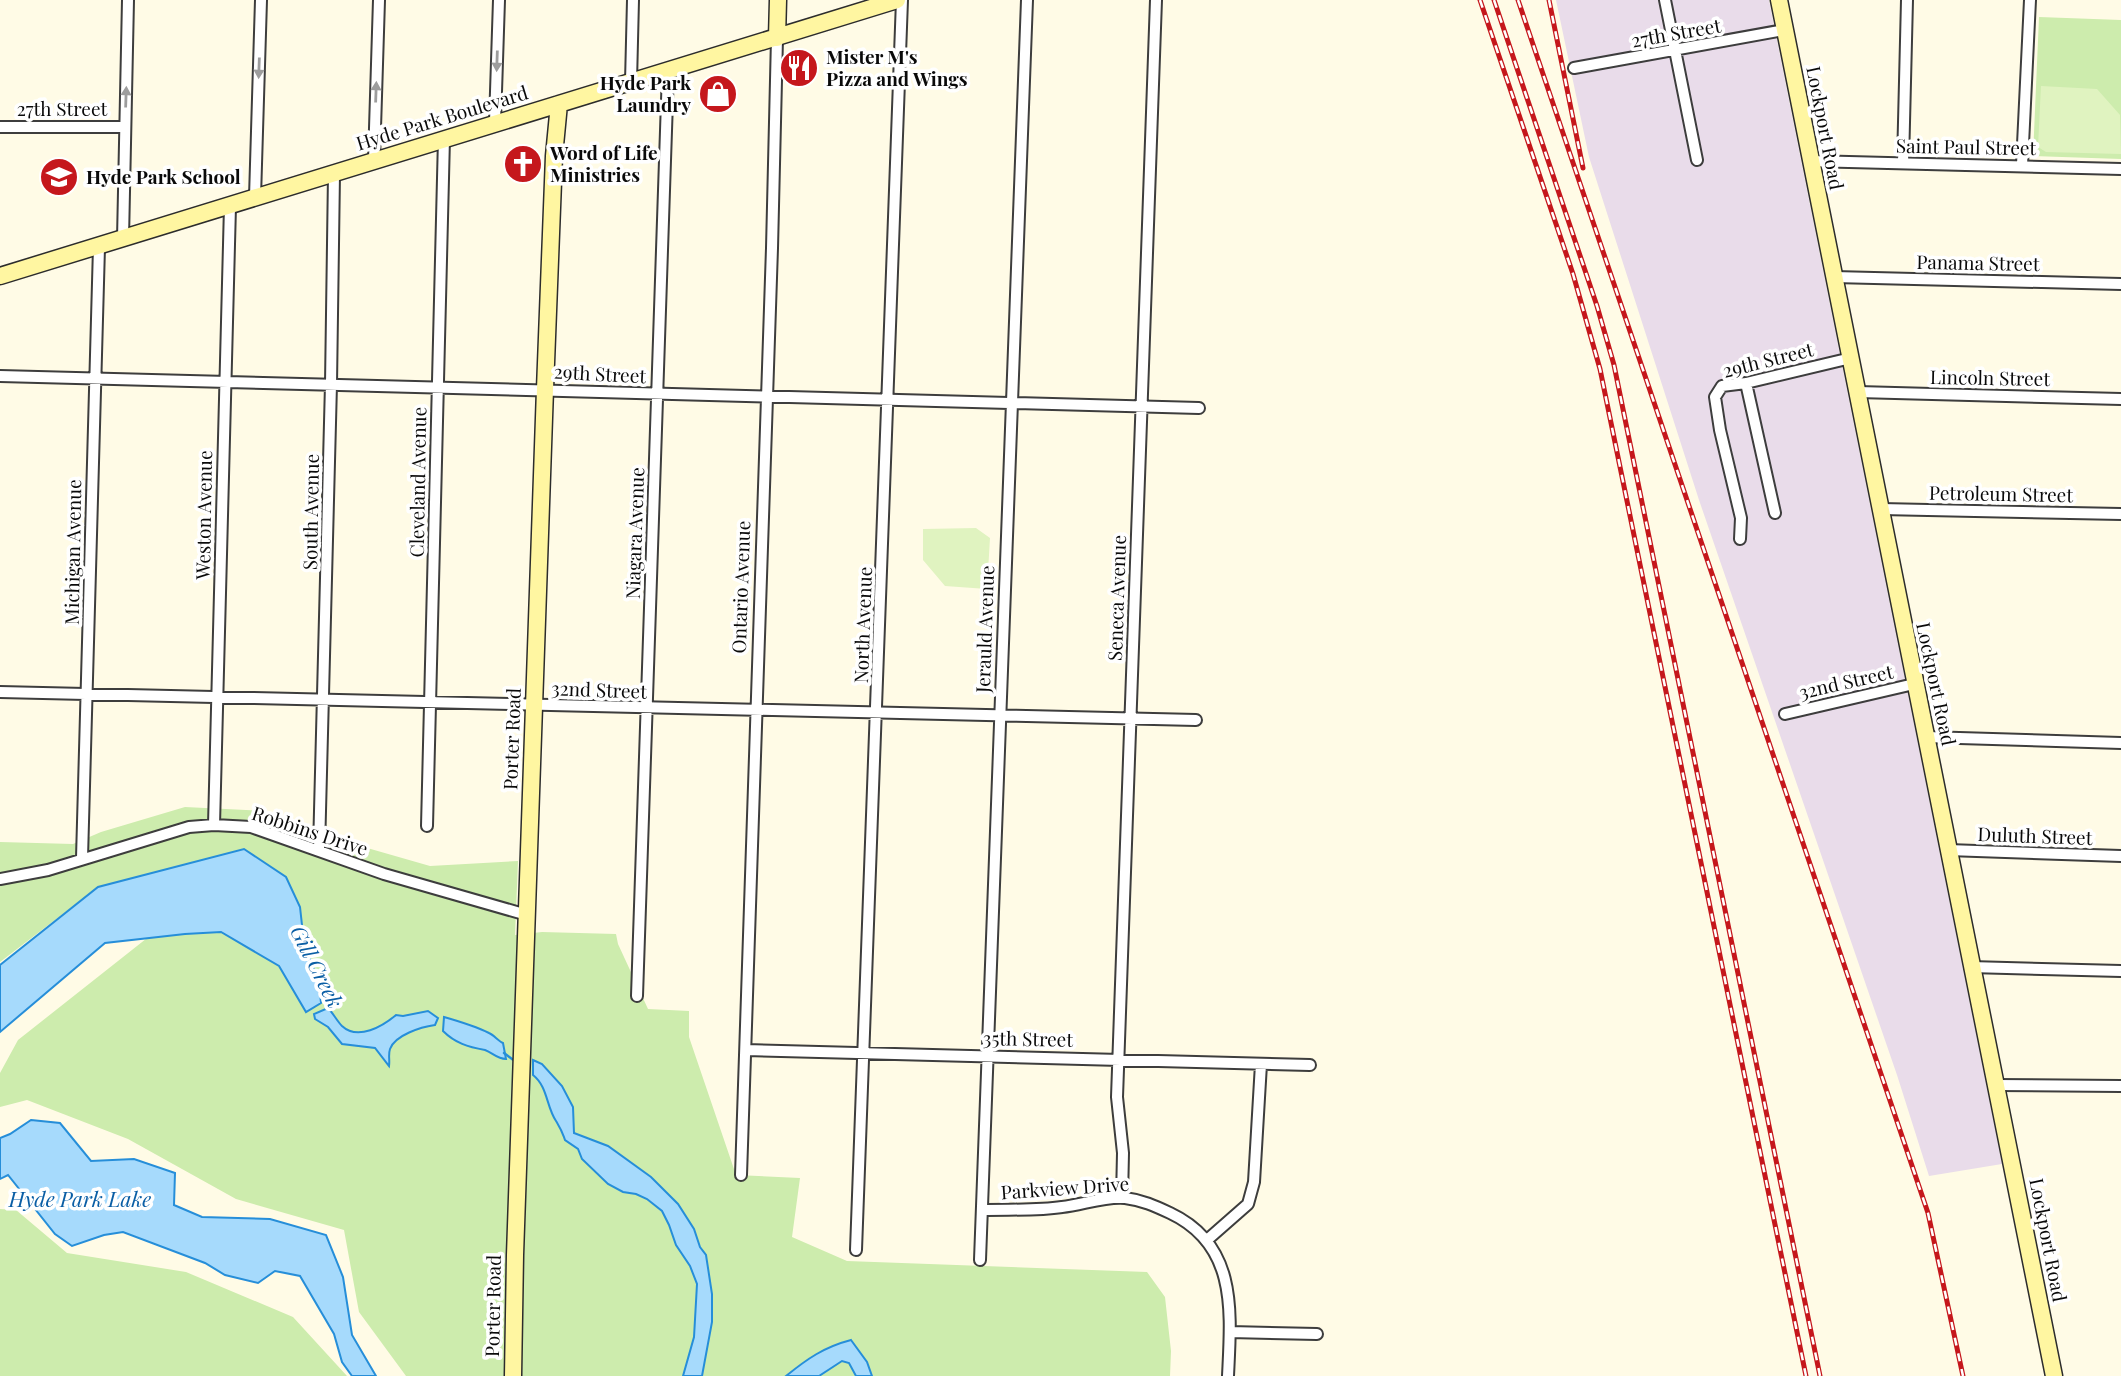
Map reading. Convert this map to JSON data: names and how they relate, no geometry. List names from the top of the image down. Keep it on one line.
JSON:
{"streets":{"main road":["Hyde Park Boulevard","Lockport Road","Ontario Avenue","Porter Road"],"street":["27th Street","Saint Paul Street","Panama Street","29th Street","Lincoln Street","Cleveland Avenue","Petroleum Street","South Avenue","Weston Avenue","Niagara Avenue","Michigan Avenue","Seneca Avenue","North Avenue","Jerauld Avenue","32nd Street","Robbins Drive","Duluth Street","35th Street","Parkview Drive"]},"crossings":[["27th Street","Lockport Road"],["Hyde Park Boulevard","Cleveland Avenue"],["Hyde Park Boulevard","South Avenue"],["Hyde Park Boulevard","Weston Avenue"],["Hyde Park Boulevard","Niagara Avenue"],["Hyde Park Boulevard","Michigan Avenue"],["Hyde Park Boulevard","Ontario Avenue"],["Hyde Park Boulevard","North Avenue"],["Hyde Park Boulevard","Porter Road"],["Lockport Road","Saint Paul Street"],["Lockport Road","Panama Street"],["Lockport Road","29th Street"],["Lockport Road","Lincoln Street"],["Lockport Road","Petroleum Street"],["Lockport Road","32nd Street"],["Lockport Road","Duluth Street"],["29th Street","Cleveland Avenue"],["29th Street","South Avenue"],["29th Street","Weston Avenue"],["29th Street","Niagara Avenue"],["29th Street","Michigan Avenue"],["29th Street","Ontario Avenue"],["29th Street","Seneca Avenue"],["29th Street","North Avenue"],["29th Street","Jerauld Avenue"],["29th Street","Porter Road"],["Cleveland Avenue","32nd Street"],["South Avenue","32nd Street"],["South Avenue","Robbins Drive"],["Weston Avenue","32nd Street"],["Weston Avenue","Robbins Drive"],["Niagara Avenue","32nd Street"],["Michigan Avenue","32nd Street"],["Michigan Avenue","Robbins Drive"],["Ontario Avenue","32nd Street"],["Ontario Avenue","35th Street"],["Seneca Avenue","32nd Street"],["Seneca Avenue","35th Street"],["Seneca Avenue","Parkview Drive"],["North Avenue","32nd Street"],["North Avenue","35th Street"],["Jerauld Avenue","32nd Street"],["Jerauld Avenue","35th Street"],["Jerauld Avenue","Parkview Drive"],["32nd Street","Porter Road"],["Porter Road","Robbins Drive"]],"water":["Gill Creek","Hyde Park Lake"],"places":{"restaurant":["Mister M's Pizza and Wings"],"shop":["Hyde Park Laundry"],"church":["Word of Life Ministries"],"school or university":["Hyde Park School"]}}
